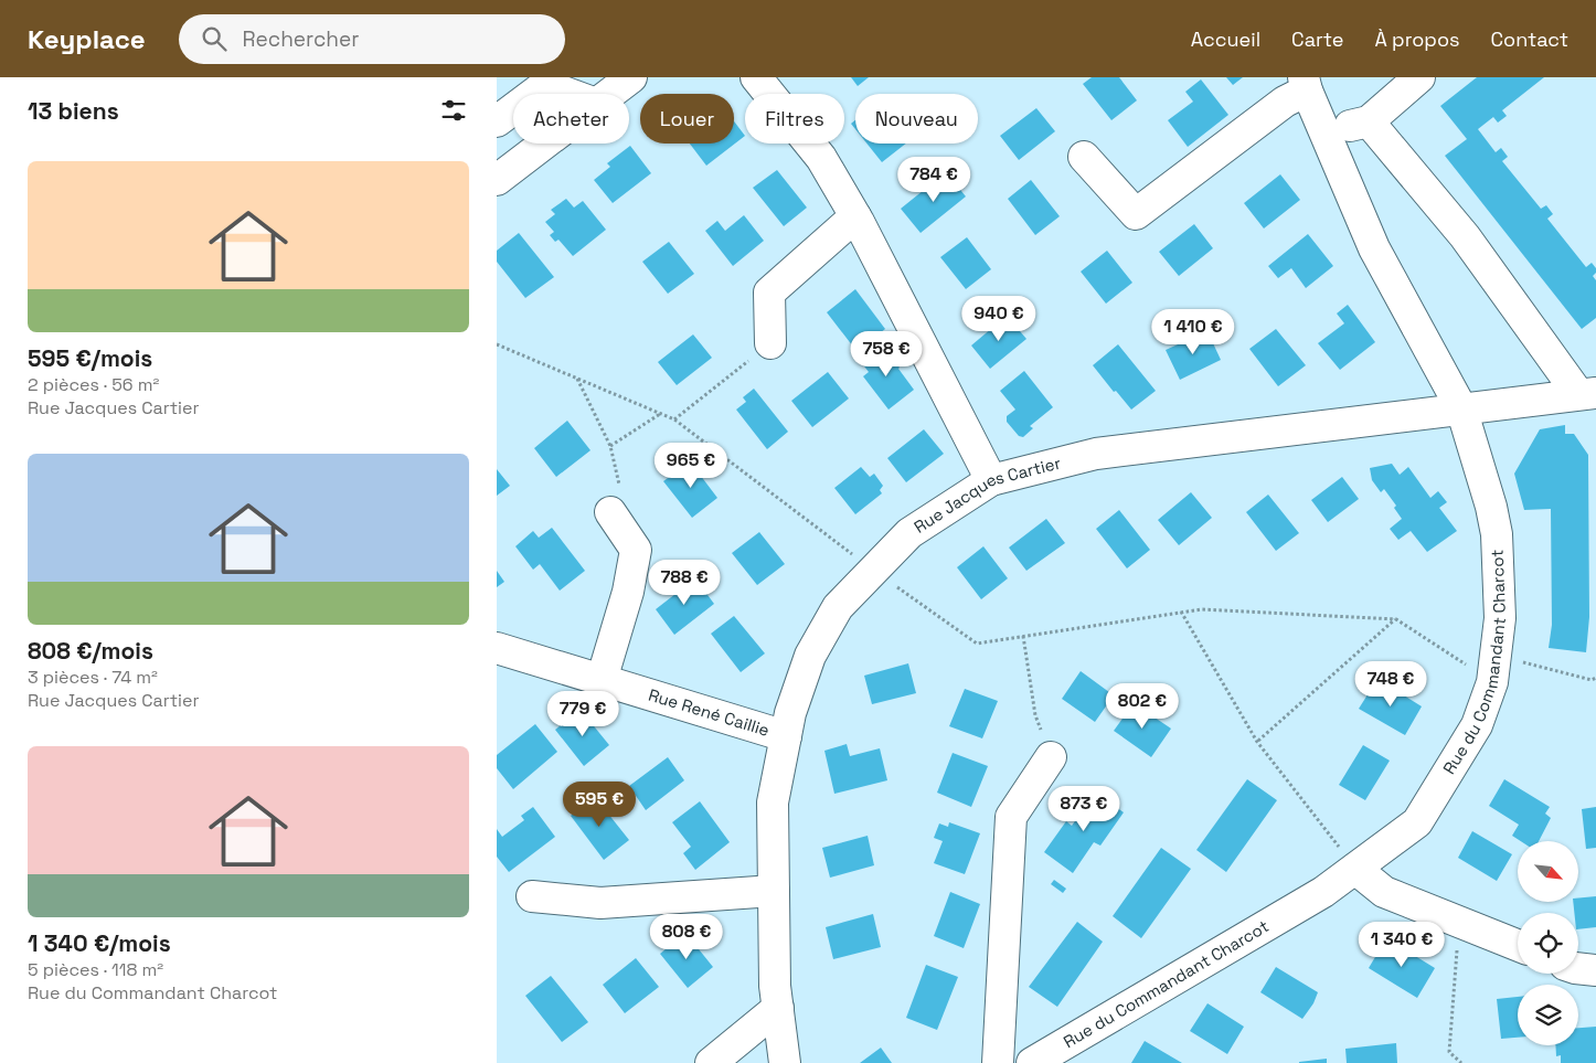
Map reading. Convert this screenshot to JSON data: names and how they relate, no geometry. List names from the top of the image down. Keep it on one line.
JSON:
{"streets":{"street":["Rue Jacques Cartier","Rue du Commandant Charcot","Rue René Caillie"]},"crossings":[["Rue Jacques Cartier","Rue du Commandant Charcot"],["Rue Jacques Cartier","Rue René Caillie"]],"north":"bottom right","page":{"header":"Keyplace","search":"Rechercher","nav":["Accueil","Carte","À propos","Contact"],"heading":"13 biens","chip":["Acheter","Louer","Filtres","Nouveau"],"list":[{"name":"595 €/mois","note":"2 pièces · 56 m² · Rue Jacques Cartier"},{"name":"808 €/mois","note":"3 pièces · 74 m² · Rue Jacques Cartier"},{"name":"1 340 €/mois","note":"5 pièces · 118 m² · Rue du Commandant Charcot"}],"price":["784 €","940 €","1 410 €","758 €","965 €","788 €","748 €","802 €","779 €","595 €","873 €","808 €","1 340 €"]}}
